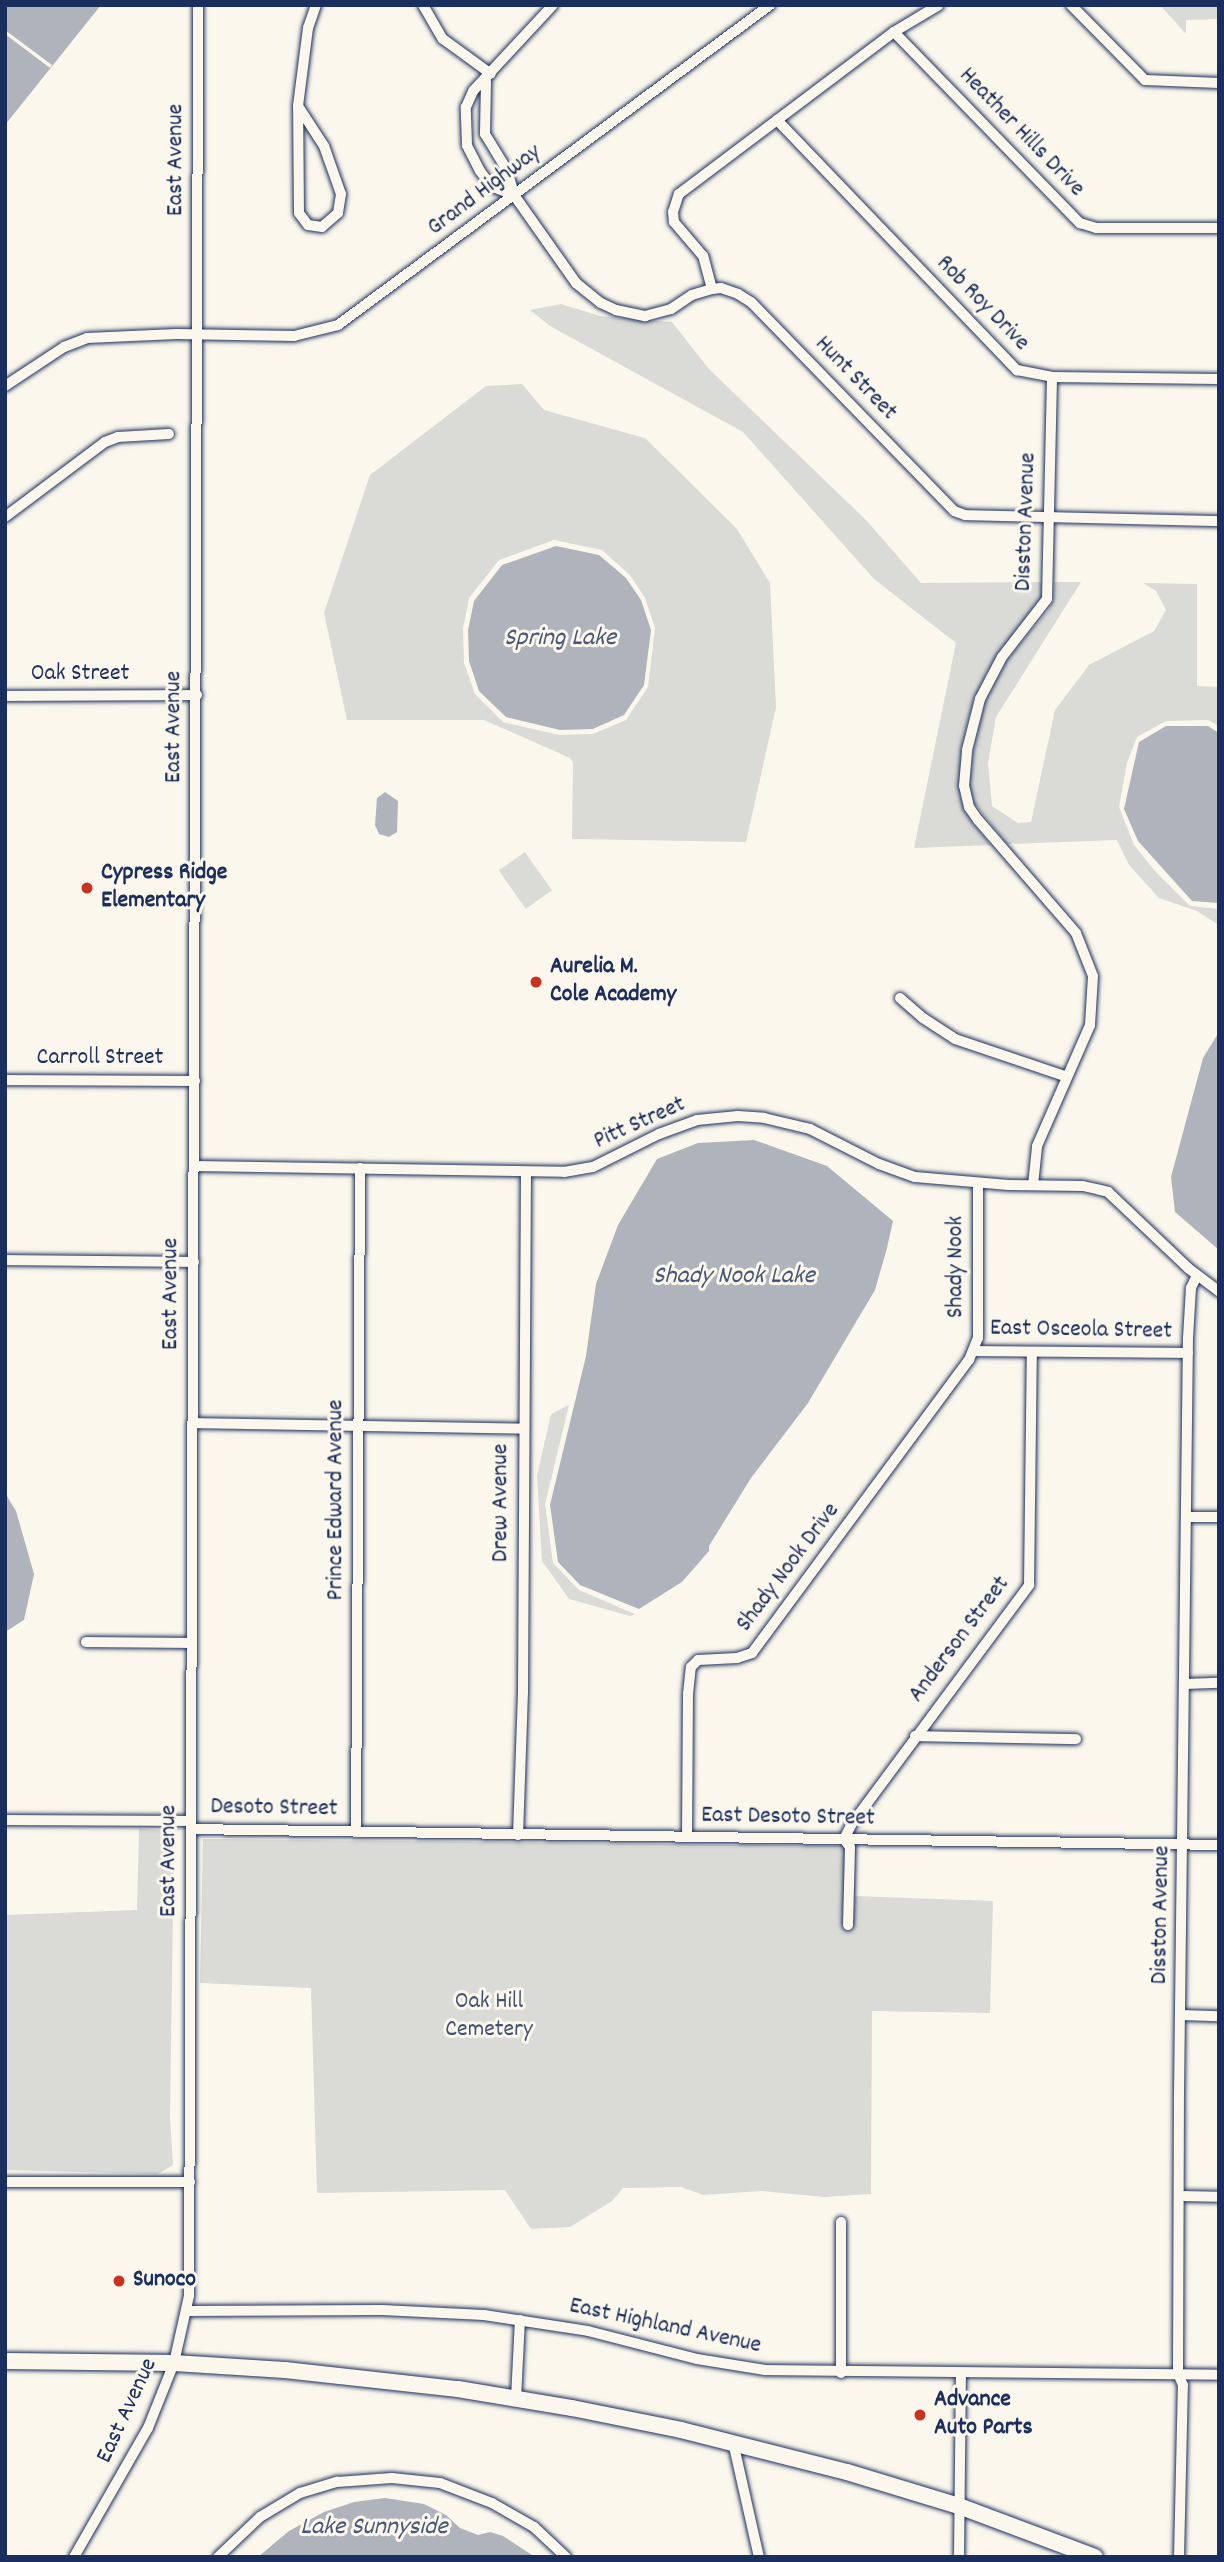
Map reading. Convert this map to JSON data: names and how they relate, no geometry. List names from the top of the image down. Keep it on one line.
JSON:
{"streets":{"street":["Heather Hills Drive","East Avenue","Grand Highway","Rob Roy Drive","Hunt Street","Disston Avenue","Oak Street","Carroll Street","Pitt Street","Shady Nook","East Osceola Street","Prince Edward Avenue","Drew Avenue","Shady Nook Drive","Anderson Street","Desoto Street","East Desoto Street","East Highland Avenue"]},"crossings":[["East Avenue","Grand Highway"],["East Avenue","Oak Street"],["East Avenue","Carroll Street"],["East Avenue","Pitt Street"],["East Avenue","Desoto Street"],["East Avenue","East Highland Avenue"],["Rob Roy Drive","Disston Avenue"],["Hunt Street","Disston Avenue"],["Disston Avenue","Pitt Street"],["Disston Avenue","East Osceola Street"],["Disston Avenue","East Desoto Street"],["Disston Avenue","East Highland Avenue"],["Pitt Street","Shady Nook"],["Pitt Street","Prince Edward Avenue"],["Pitt Street","Drew Avenue"],["Shady Nook","East Osceola Street"],["Shady Nook","Shady Nook Drive"],["East Osceola Street","Shady Nook Drive"],["East Osceola Street","Anderson Street"],["Prince Edward Avenue","Desoto Street"],["Prince Edward Avenue","East Desoto Street"],["Drew Avenue","East Desoto Street"],["Shady Nook Drive","East Desoto Street"],["Anderson Street","East Desoto Street"],["Desoto Street","East Desoto Street"]],"water":["Spring Lake","Shady Nook Lake","Lake Sunnyside"],"parks":["Oak Hill Cemetery"],"places":["Cypress Ridge Elementary","Aurelia M. Cole Academy","Sunoco","Advance Auto Parts"]}
